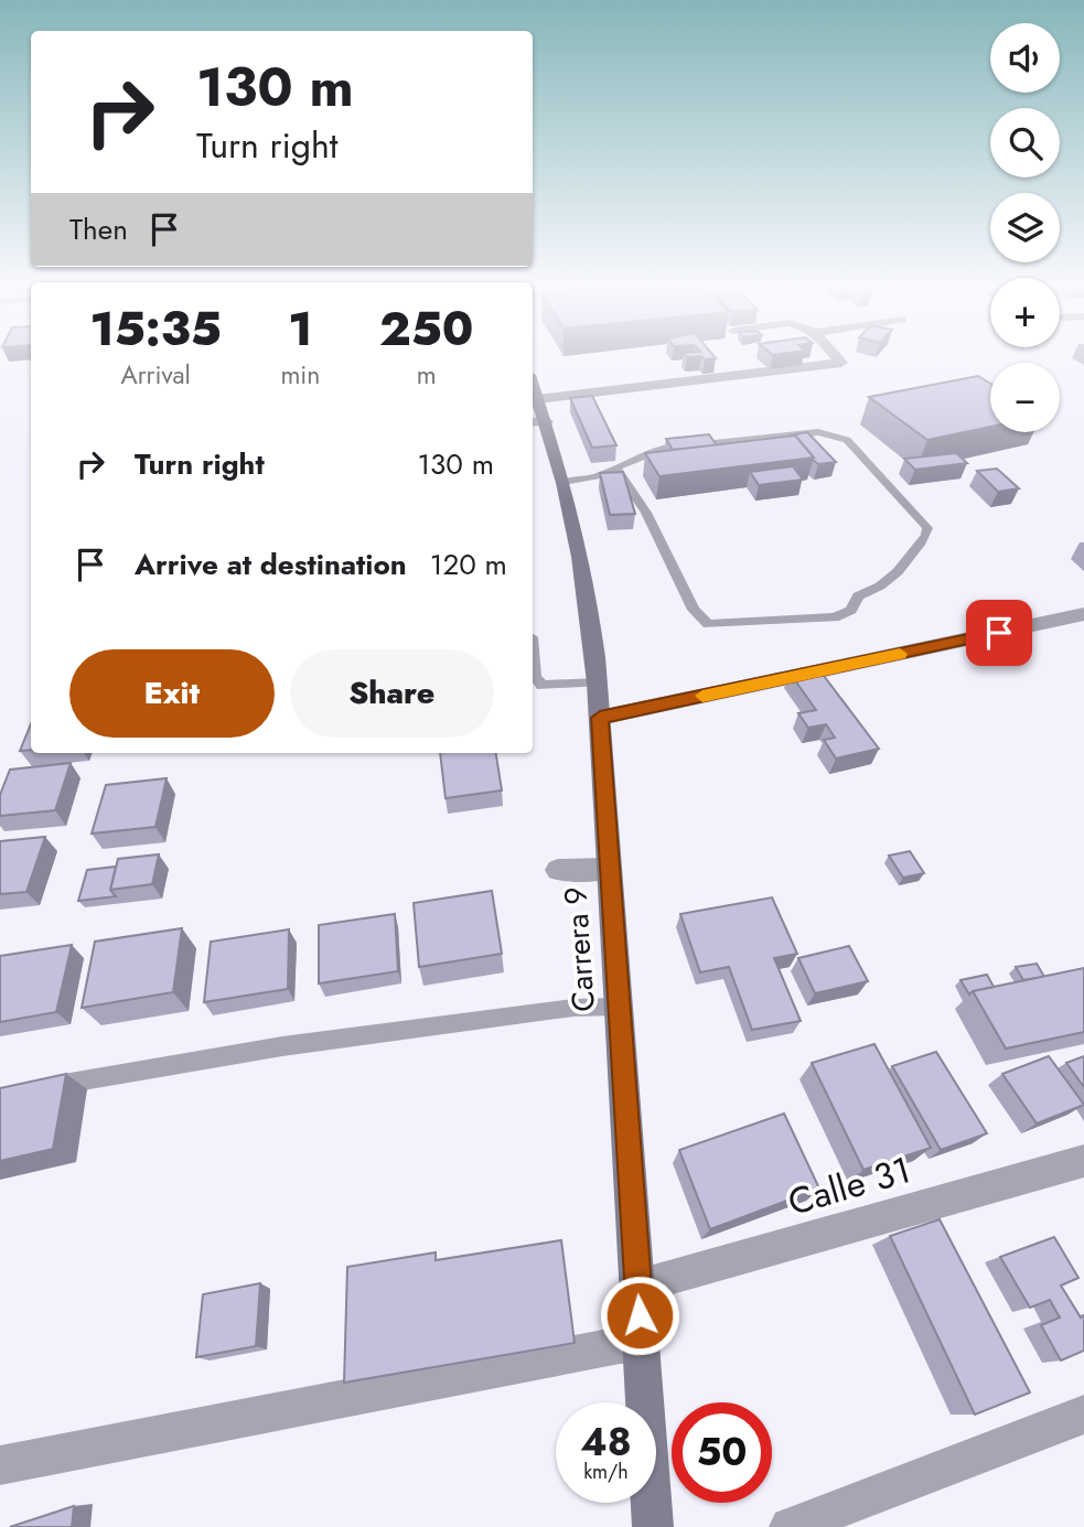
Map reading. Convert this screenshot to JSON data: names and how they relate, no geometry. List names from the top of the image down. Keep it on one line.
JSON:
{"streets":{"main road":["Carrera 9"],"street":["Calle 31"]},"crossings":[["Carrera 9","Calle 31"]],"page":{"map_buttons":["+","−"],"turn":["130 m","Turn right"],"then":"Then","eta":["15:35","Arrival","1","min","250","m"],"list":[{"name":"Turn right","value":"130 m"},{"name":"Arrive at destination","value":"120 m"}],"buttons":["Exit","Share"],"speed":"48 km/h","limit":"50"}}
